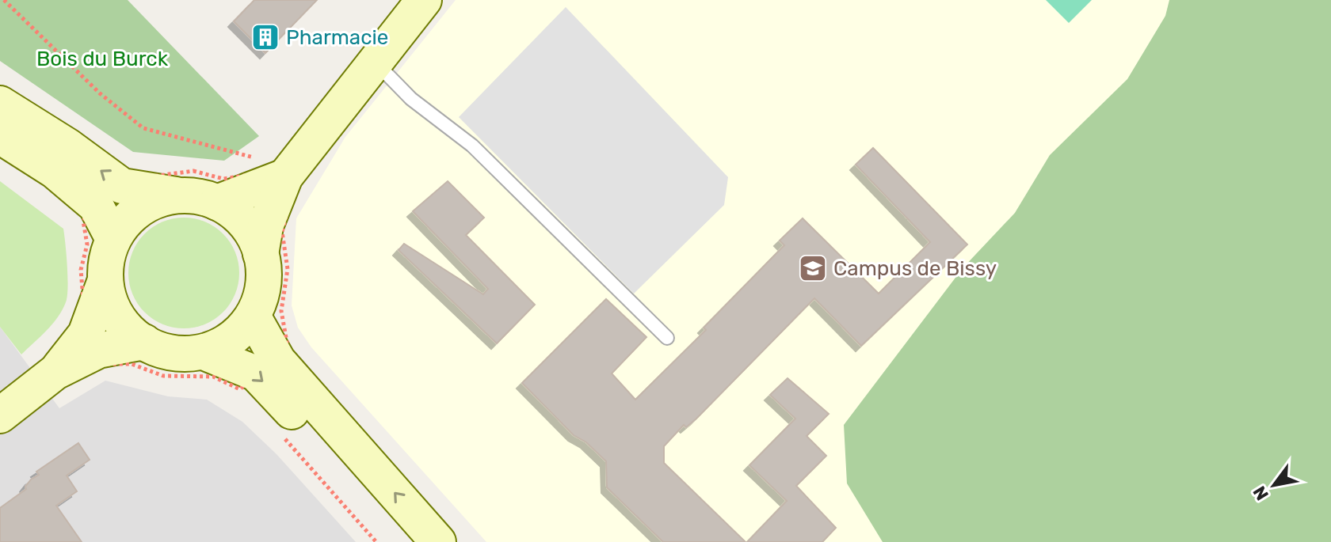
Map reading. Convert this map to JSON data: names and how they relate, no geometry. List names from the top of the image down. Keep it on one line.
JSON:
{"parks":["Bois du Burck"],"places":{"building":["Pharmacie"],"school or university":["Campus de Bissy"]},"north":"bottom left"}
